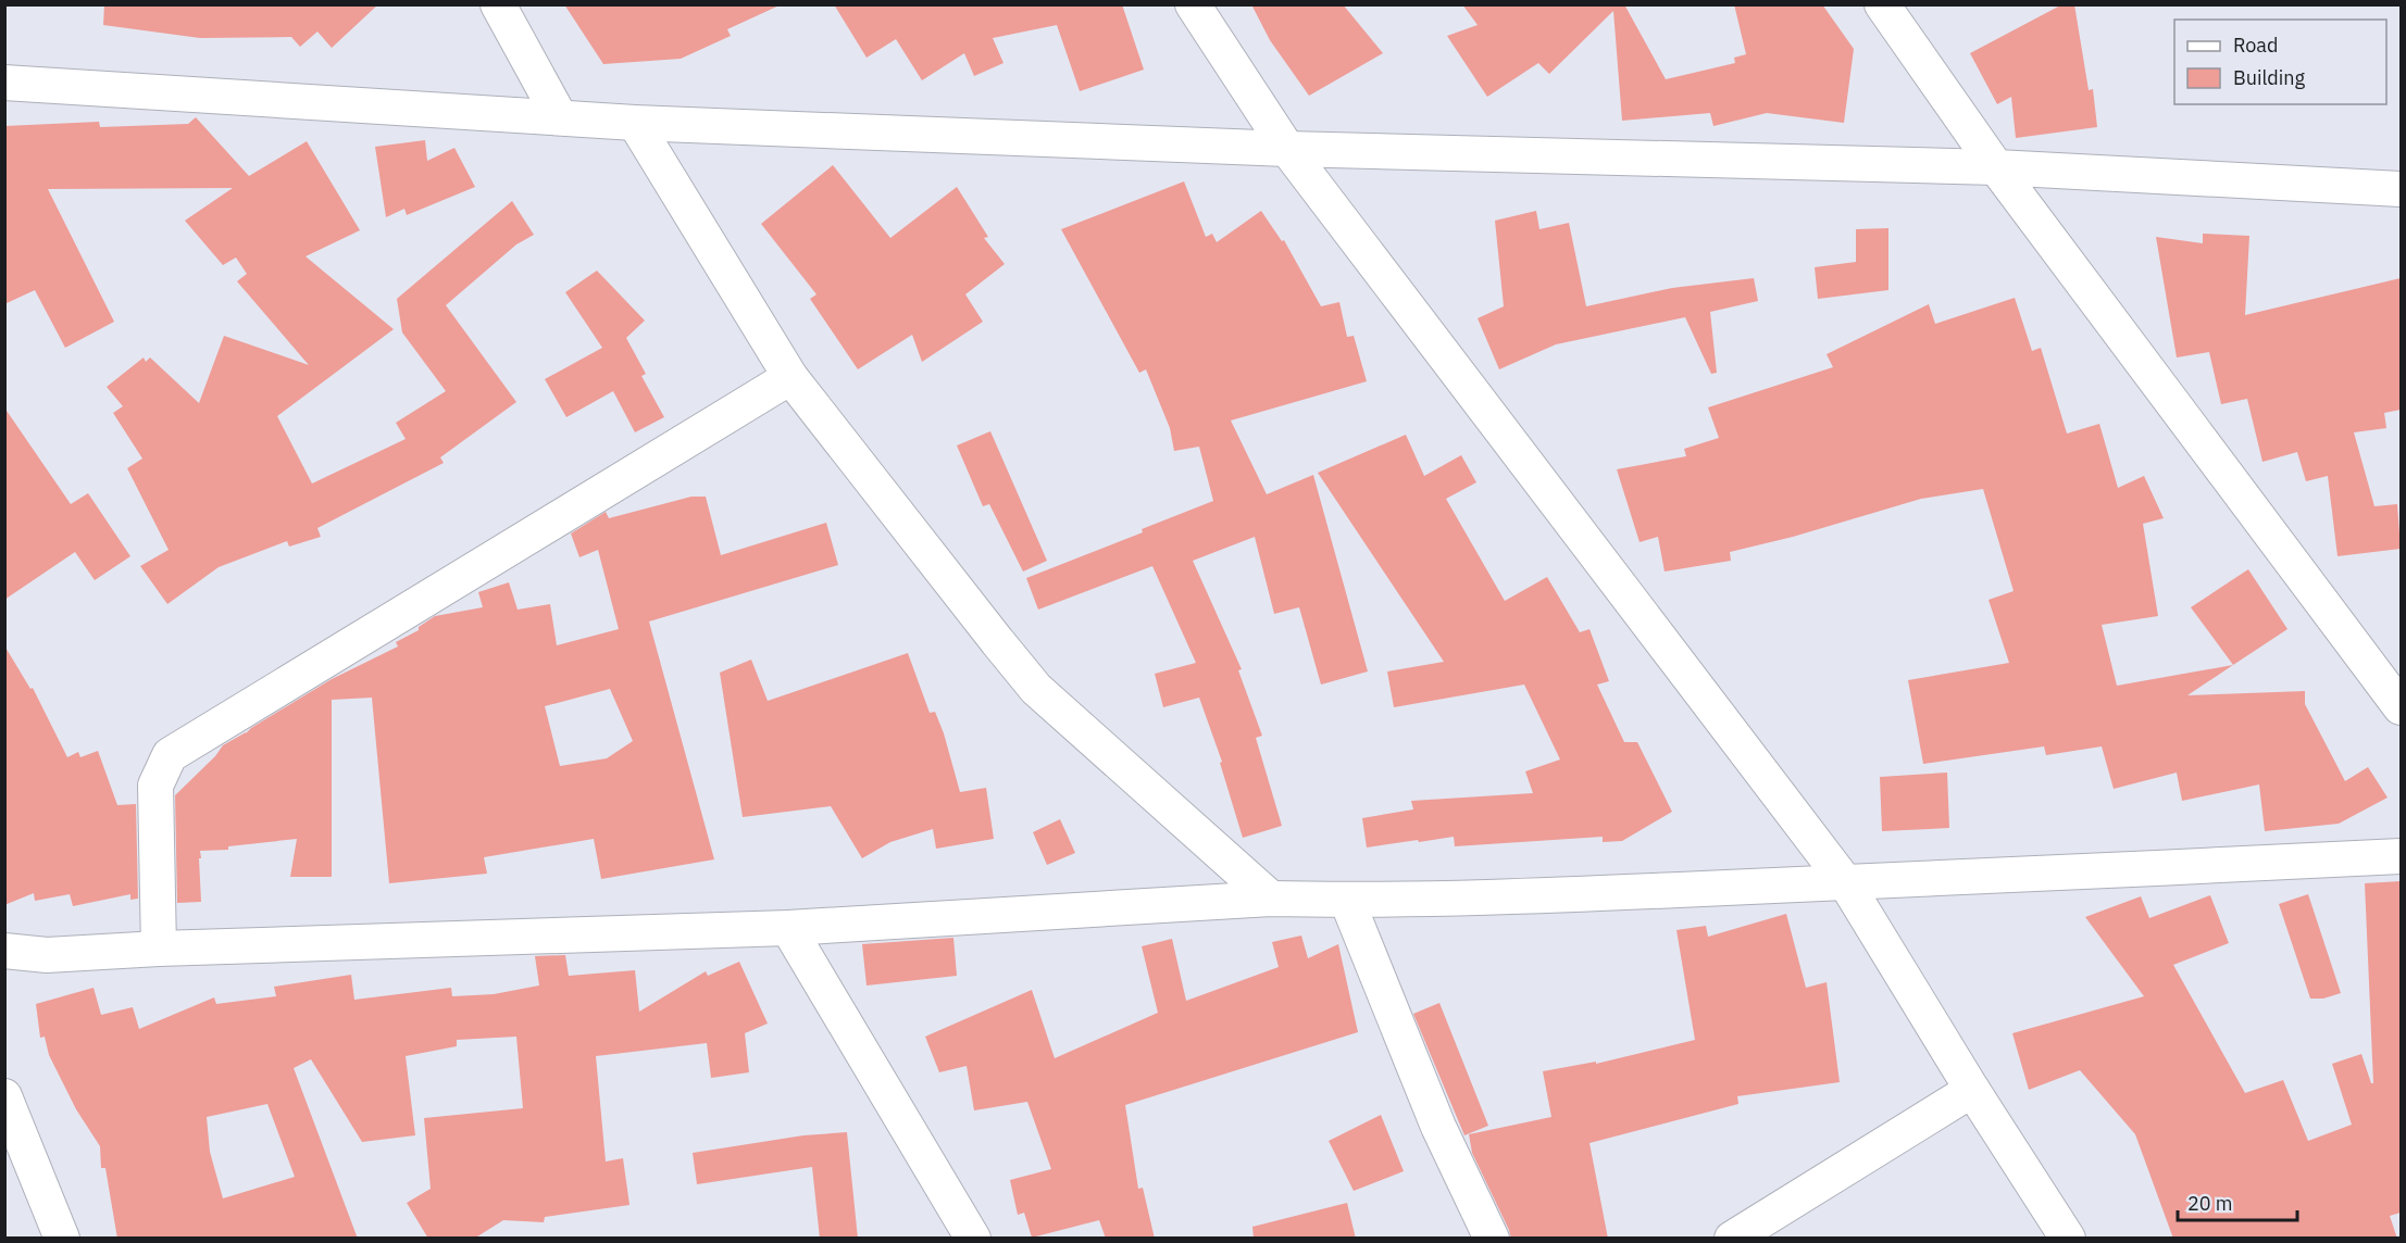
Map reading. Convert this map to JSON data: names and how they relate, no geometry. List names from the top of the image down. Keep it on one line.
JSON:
{"legend":["Road","Building"],"scale_bar":"20 m"}
